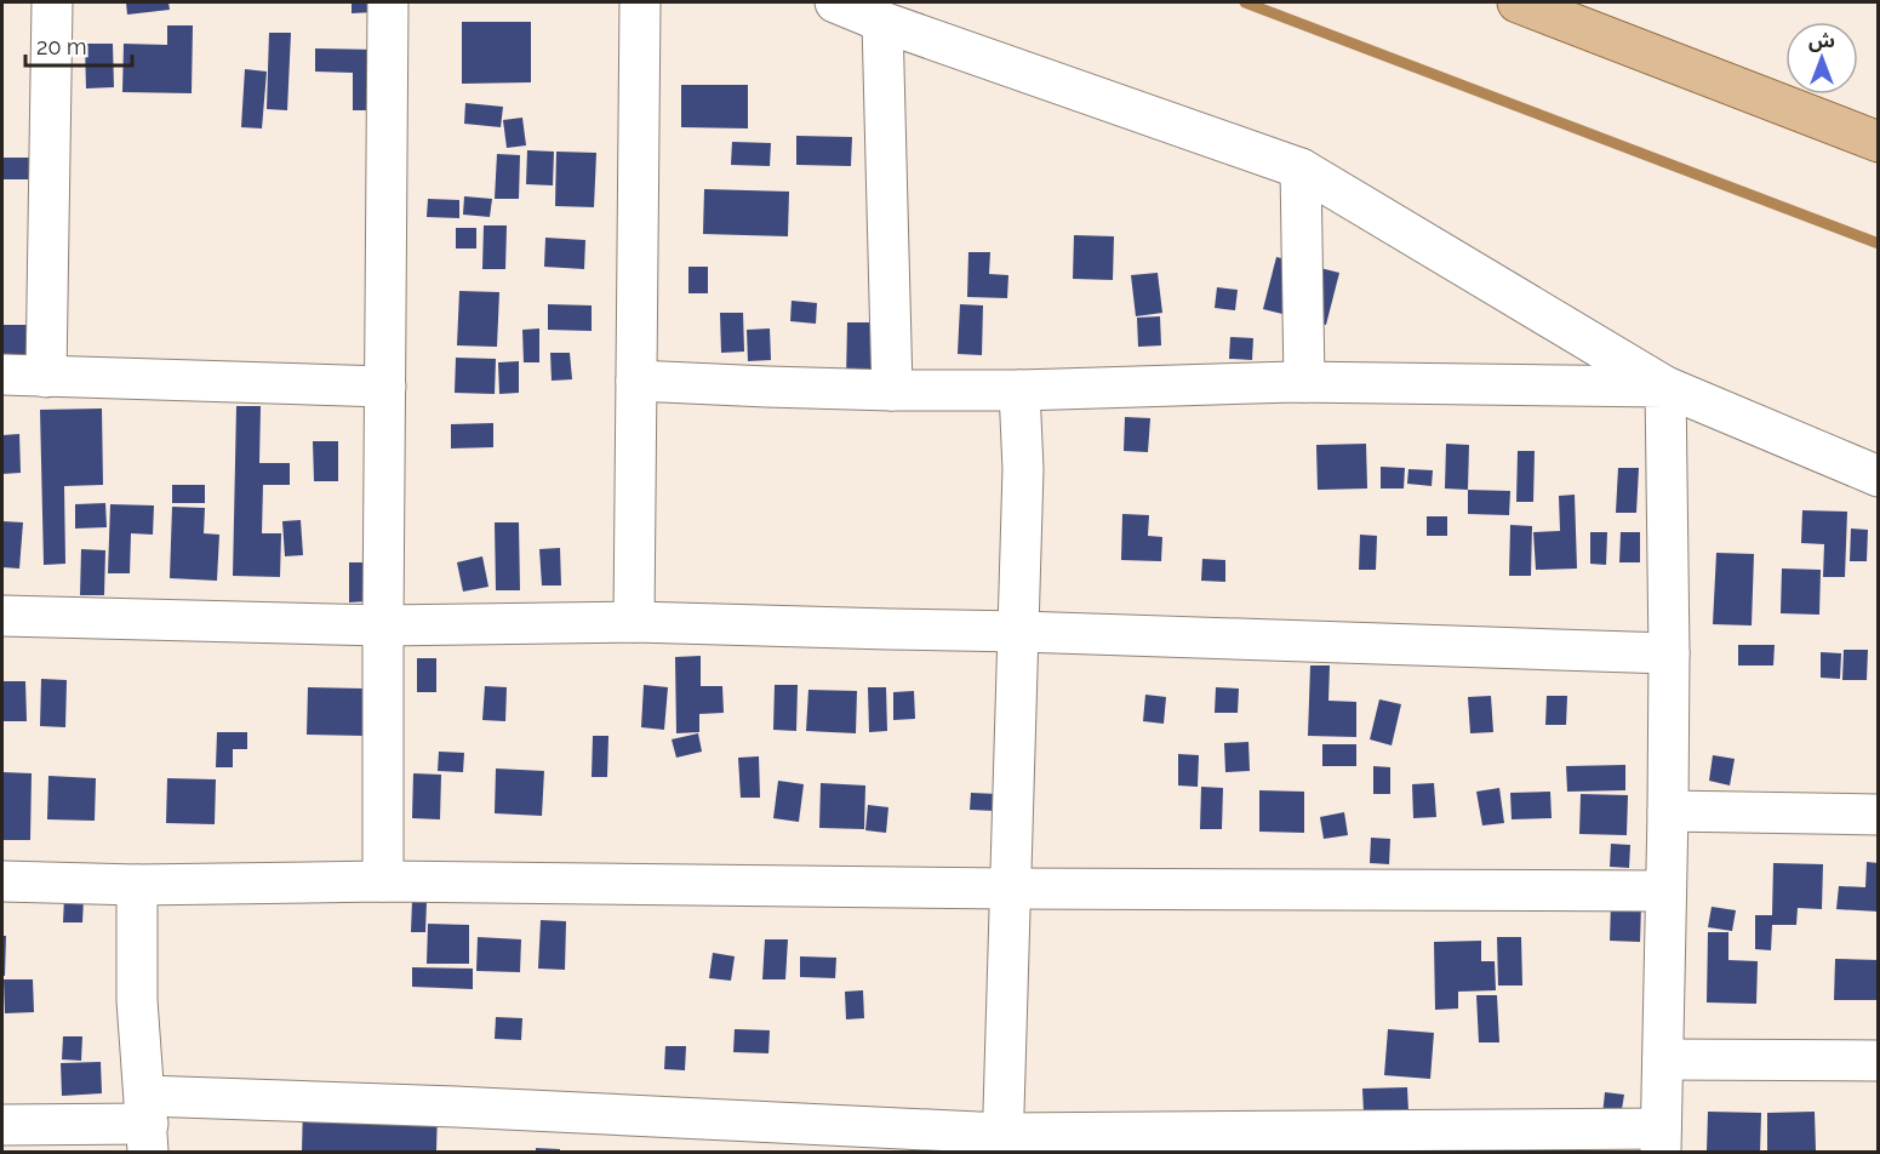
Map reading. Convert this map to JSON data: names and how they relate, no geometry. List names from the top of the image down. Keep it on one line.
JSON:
{"scale_bar":"20 m","north":"top"}
